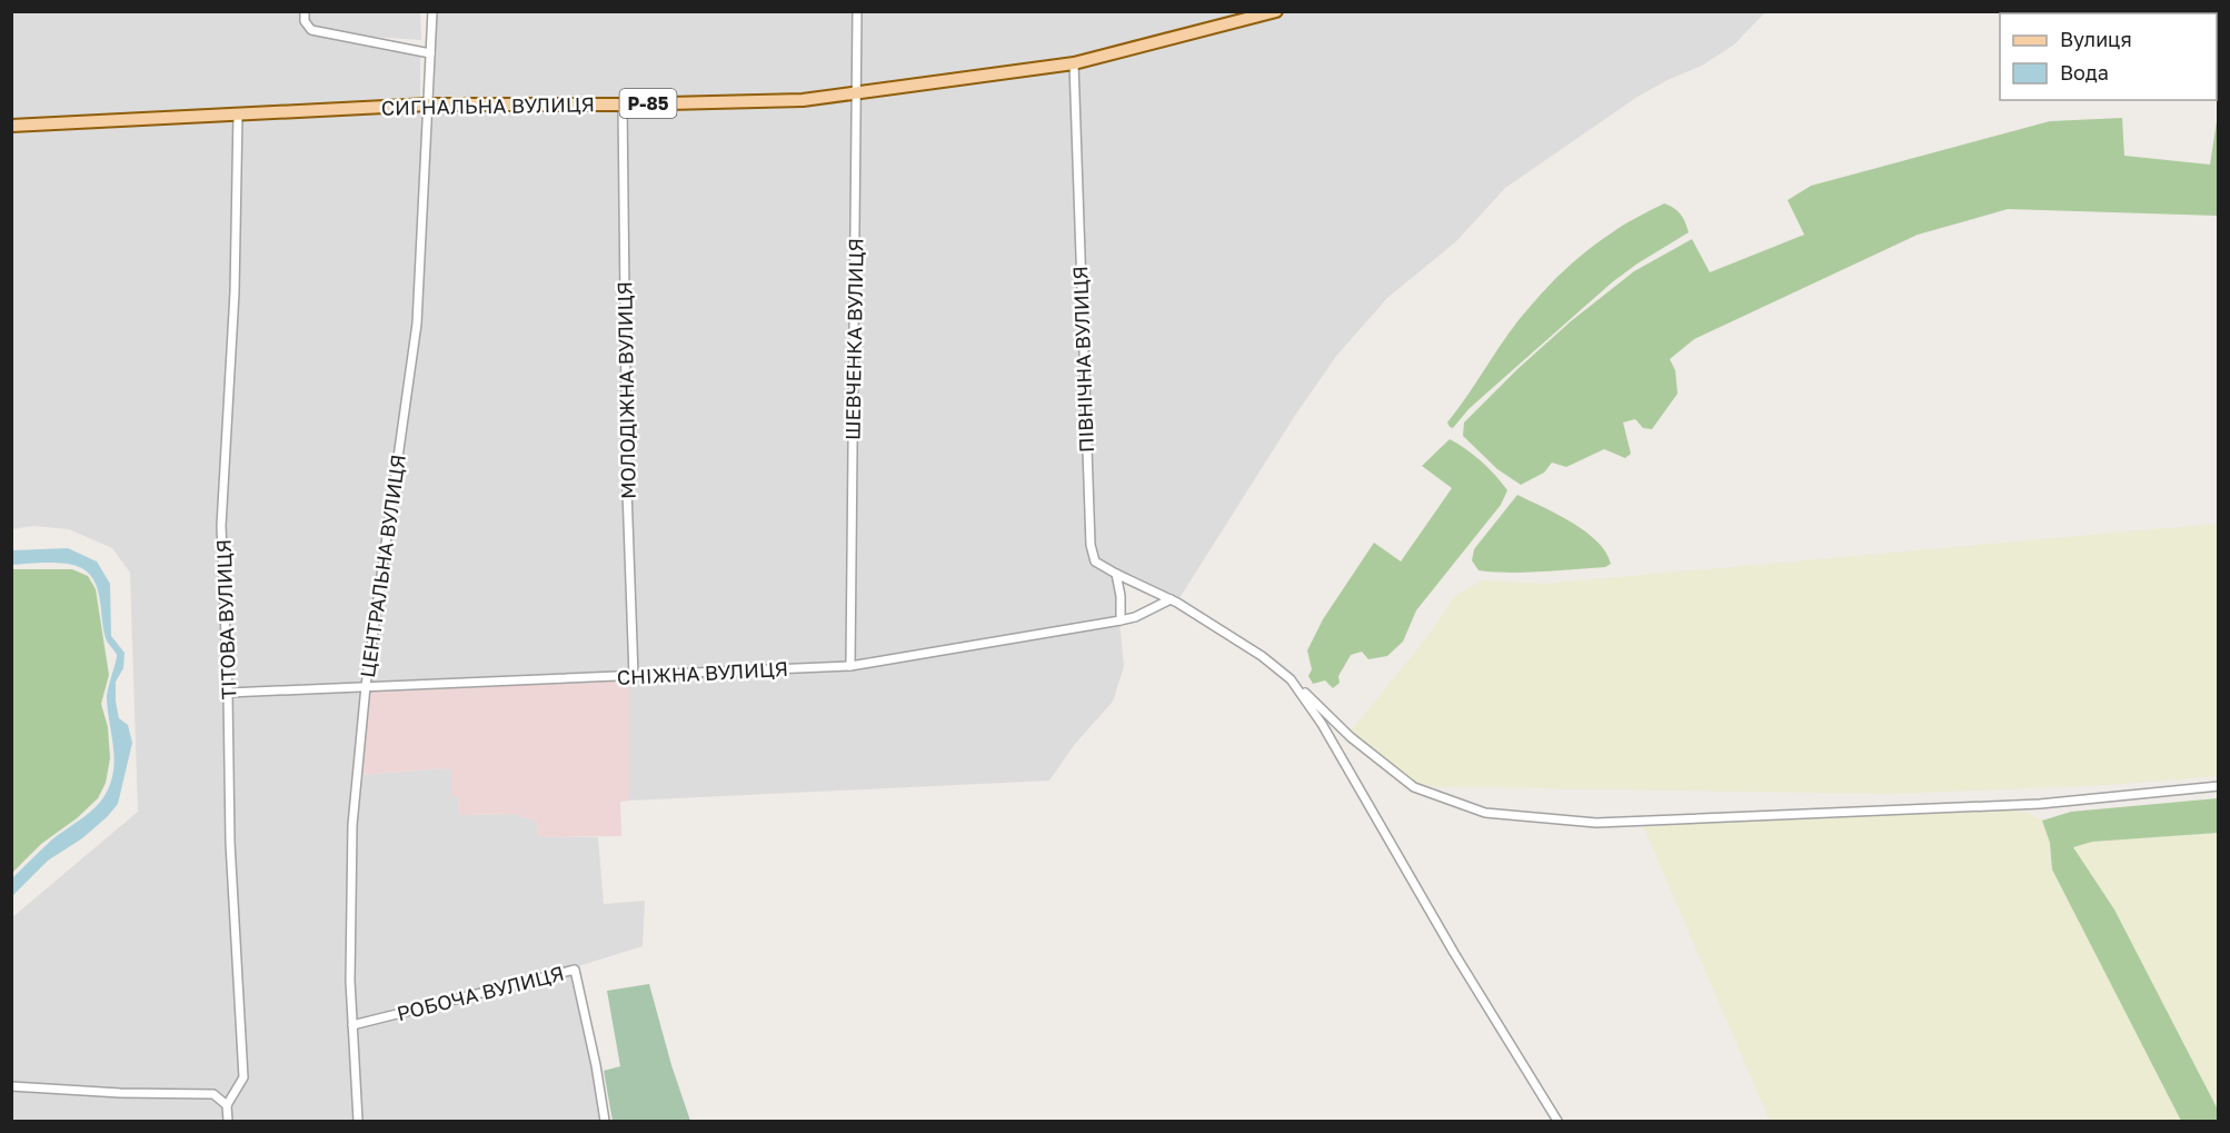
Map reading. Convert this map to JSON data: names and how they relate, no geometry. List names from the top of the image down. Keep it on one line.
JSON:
{"streets":{"main road":["Р-85","СИГНАЛЬНА ВУЛИЦЯ"],"street":["ШЕВЧЕНКА ВУЛИЦЯ","ПІВНІЧНА ВУЛИЦЯ","МОЛОДІЖНА ВУЛИЦЯ","ЦЕНТРАЛЬНА ВУЛИЦЯ","ТІТОВА ВУЛИЦЯ","СНІЖНА ВУЛИЦЯ","РОБОЧА ВУЛИЦЯ"]},"crossings":[["СИГНАЛЬНА ВУЛИЦЯ","ШЕВЧЕНКА ВУЛИЦЯ"],["СИГНАЛЬНА ВУЛИЦЯ","ПІВНІЧНА ВУЛИЦЯ"],["СИГНАЛЬНА ВУЛИЦЯ","МОЛОДІЖНА ВУЛИЦЯ"],["СИГНАЛЬНА ВУЛИЦЯ","ЦЕНТРАЛЬНА ВУЛИЦЯ"],["СИГНАЛЬНА ВУЛИЦЯ","ТІТОВА ВУЛИЦЯ"],["ШЕВЧЕНКА ВУЛИЦЯ","СНІЖНА ВУЛИЦЯ"],["ПІВНІЧНА ВУЛИЦЯ","СНІЖНА ВУЛИЦЯ"],["МОЛОДІЖНА ВУЛИЦЯ","СНІЖНА ВУЛИЦЯ"],["ЦЕНТРАЛЬНА ВУЛИЦЯ","СНІЖНА ВУЛИЦЯ"],["ЦЕНТРАЛЬНА ВУЛИЦЯ","РОБОЧА ВУЛИЦЯ"],["ТІТОВА ВУЛИЦЯ","СНІЖНА ВУЛИЦЯ"]],"legend":["Вулиця","Вода"]}
